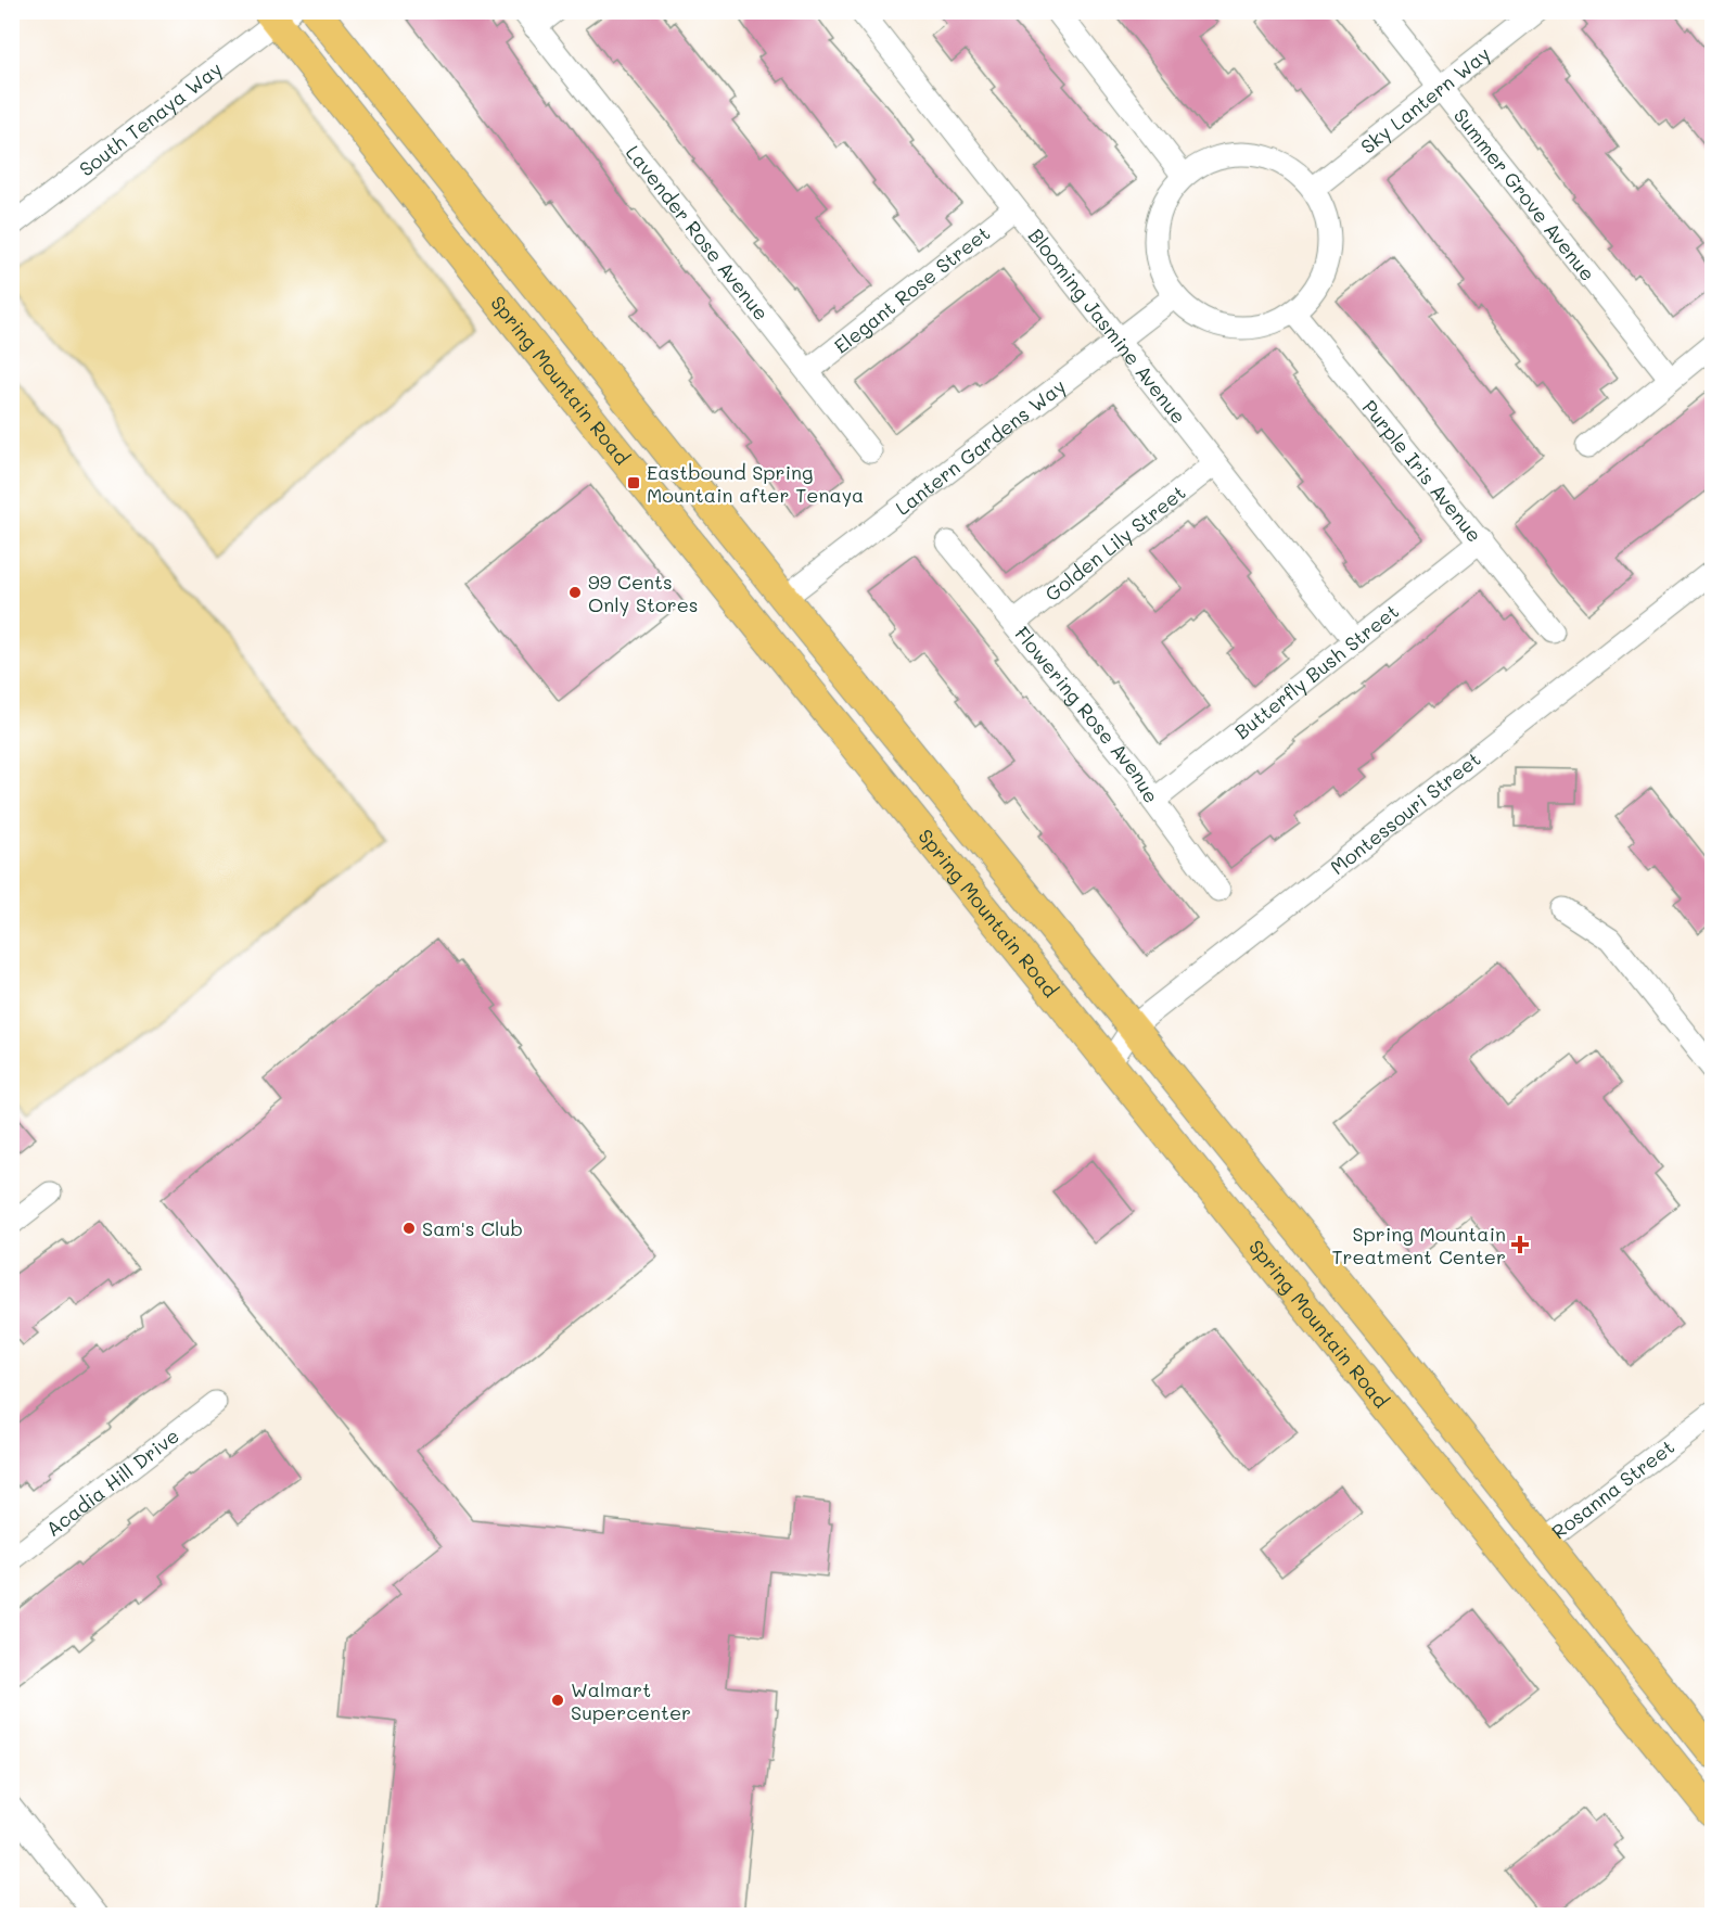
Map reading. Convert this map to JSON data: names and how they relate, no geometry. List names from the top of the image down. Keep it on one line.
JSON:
{"streets":{"main road":["Spring Mountain Road"],"street":["Sky Lantern Way","South Tenaya Way","Summer Grove Avenue","Lavender Rose Avenue","Elegant Rose Street","Blooming Jasmine Avenue","Lantern Gardens Way","Purple Iris Avenue","Golden Lily Street","Butterfly Bush Street","Flowering Rose Avenue","Montessouri Street","Acadia Hill Drive","Rosanna Street"]},"crossings":[["Sky Lantern Way","Summer Grove Avenue"],["Sky Lantern Way","Lantern Gardens Way"],["Sky Lantern Way","Purple Iris Avenue"],["South Tenaya Way","Spring Mountain Road"],["Lavender Rose Avenue","Elegant Rose Street"],["Elegant Rose Street","Blooming Jasmine Avenue"],["Blooming Jasmine Avenue","Lantern Gardens Way"],["Blooming Jasmine Avenue","Golden Lily Street"],["Blooming Jasmine Avenue","Butterfly Bush Street"],["Spring Mountain Road","Lantern Gardens Way"],["Spring Mountain Road","Montessouri Street"],["Spring Mountain Road","Rosanna Street"],["Lantern Gardens Way","Purple Iris Avenue"],["Purple Iris Avenue","Butterfly Bush Street"],["Golden Lily Street","Flowering Rose Avenue"],["Butterfly Bush Street","Flowering Rose Avenue"]],"places":{"transit":["Eastbound Spring Mountain after Tenaya"],"other":["99 Cents Only Stores","Sam's Club","Walmart Supercenter"],"health":["Spring Mountain Treatment Center"]}}
